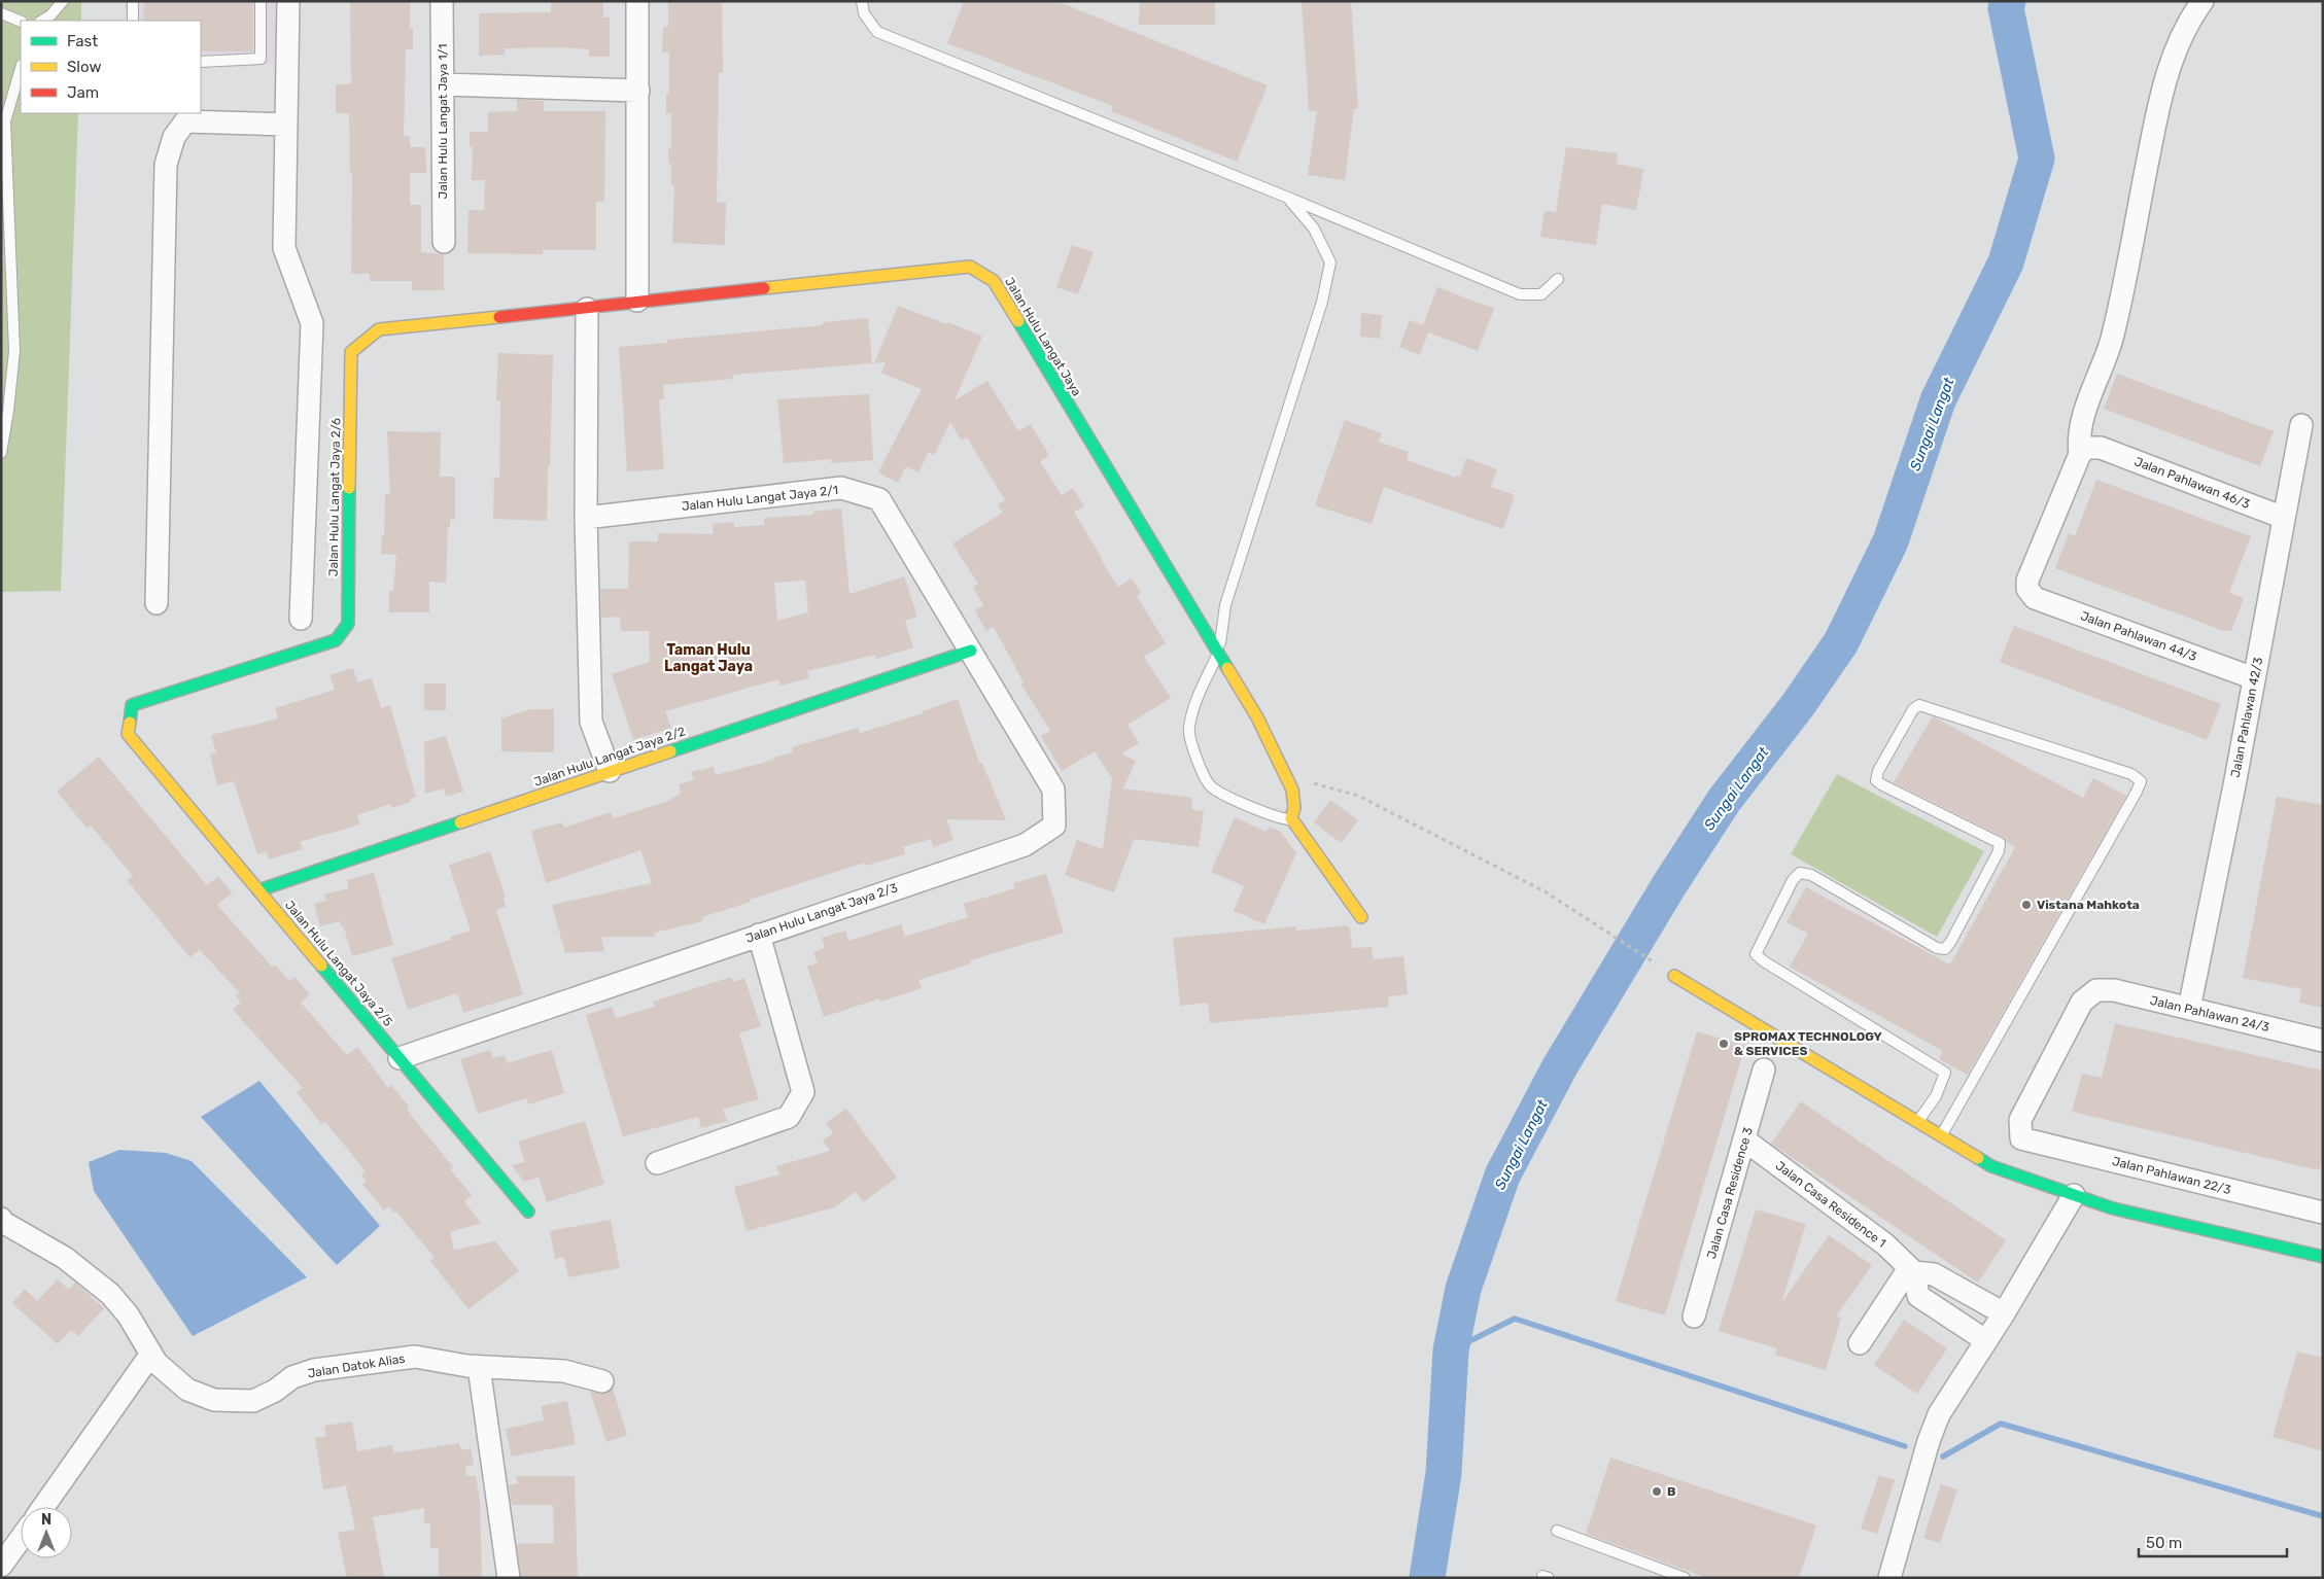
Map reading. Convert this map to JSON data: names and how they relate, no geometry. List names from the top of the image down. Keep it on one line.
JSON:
{"streets":{"street":["Jalan Hulu Langat Jaya 1/1","Jalan Hulu Langat Jaya","Jalan Pahlawan 46/3","Jalan Hulu Langat Jaya 2/6","Jalan Hulu Langat Jaya 2/1","Jalan Pahlawan 44/3","Jalan Pahlawan 42/3","Jalan Hulu Langat Jaya 2/2","Jalan Hulu Langat Jaya 2/3","Jalan Hulu Langat Jaya 2/5","Jalan Pahlawan 24/3","Jalan Pahlawan 22/3","Jalan Casa Residence 3","Jalan Casa Residence 1","Jalan Datok Alias"]},"crossings":[["Jalan Hulu Langat Jaya","Jalan Hulu Langat Jaya 2/6"],["Jalan Pahlawan 46/3","Jalan Pahlawan 44/3"],["Jalan Pahlawan 46/3","Jalan Pahlawan 42/3"],["Jalan Hulu Langat Jaya 2/6","Jalan Hulu Langat Jaya 2/5"],["Jalan Hulu Langat Jaya 2/1","Jalan Hulu Langat Jaya 2/2"],["Jalan Hulu Langat Jaya 2/1","Jalan Hulu Langat Jaya 2/3"],["Jalan Pahlawan 44/3","Jalan Pahlawan 42/3"],["Jalan Pahlawan 42/3","Jalan Pahlawan 24/3"],["Jalan Hulu Langat Jaya 2/2","Jalan Hulu Langat Jaya 2/3"],["Jalan Hulu Langat Jaya 2/2","Jalan Hulu Langat Jaya 2/5"],["Jalan Hulu Langat Jaya 2/3","Jalan Hulu Langat Jaya 2/5"],["Jalan Pahlawan 24/3","Jalan Pahlawan 22/3"],["Jalan Casa Residence 3","Jalan Casa Residence 1"]],"districts":["Taman Hulu Langat Jaya"],"water":["Sungai Langat"],"places":["Vistana Mahkota","SPROMAX TECHNOLOGY & SERVICES","B"],"legend":["Fast","Slow","Jam"],"scale_bar":"50 m","north":"top"}
